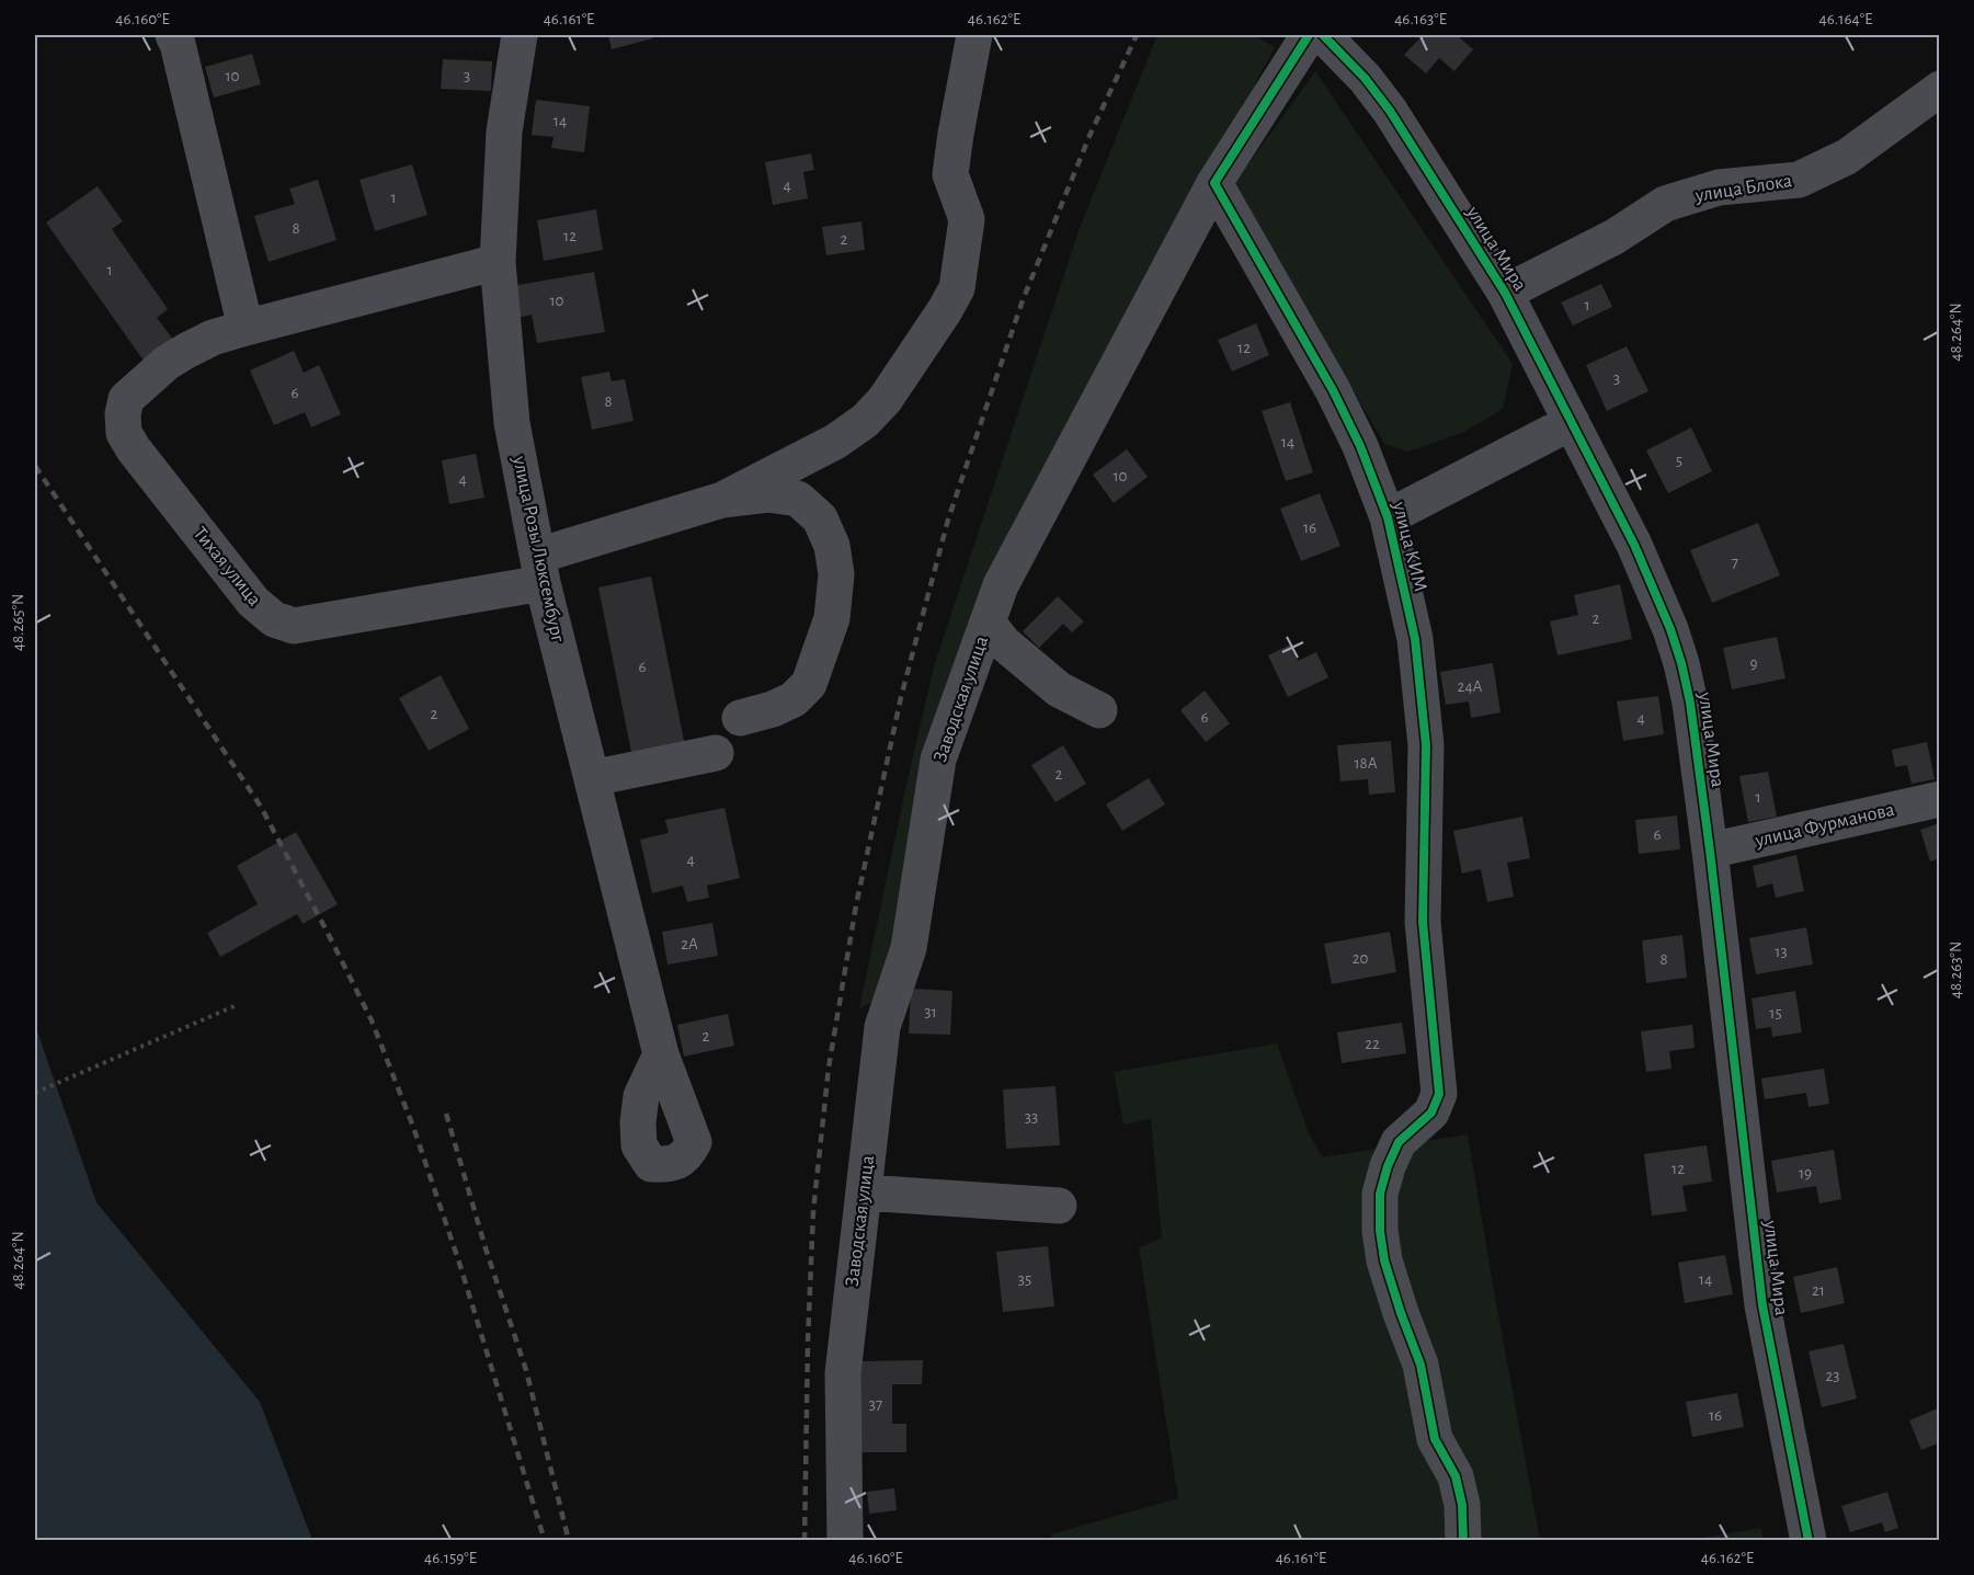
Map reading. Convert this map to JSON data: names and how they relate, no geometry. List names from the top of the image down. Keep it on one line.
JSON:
{"streets":{"street":["улица Блока","улица Мира","улица КИМ","улица Розы Люксембург","Тихая улица","Заводская улица","улица Фурманова"]},"crossings":[["улица Блока","улица Мира"],["улица Мира","улица Фурманова"],["улица КИМ","Заводская улица"],["улица Розы Люксембург","Тихая улица"]],"house_numbers":["10","3","14","4","1","8","12","2","1","10","1","12","3","6","8","14","5","10","4","16","7","2","9","6","24А","2","6","4","18А","2","1","6","4","2А","13","20","8","31","15","2","22","33","12","19","35","14","21","23","37","16"],"coordinates":["46.160°E","46.161°E","46.162°E","46.163°E","46.164°E","48.264°N","48.265°N","48.263°N","46.159°E"]}
